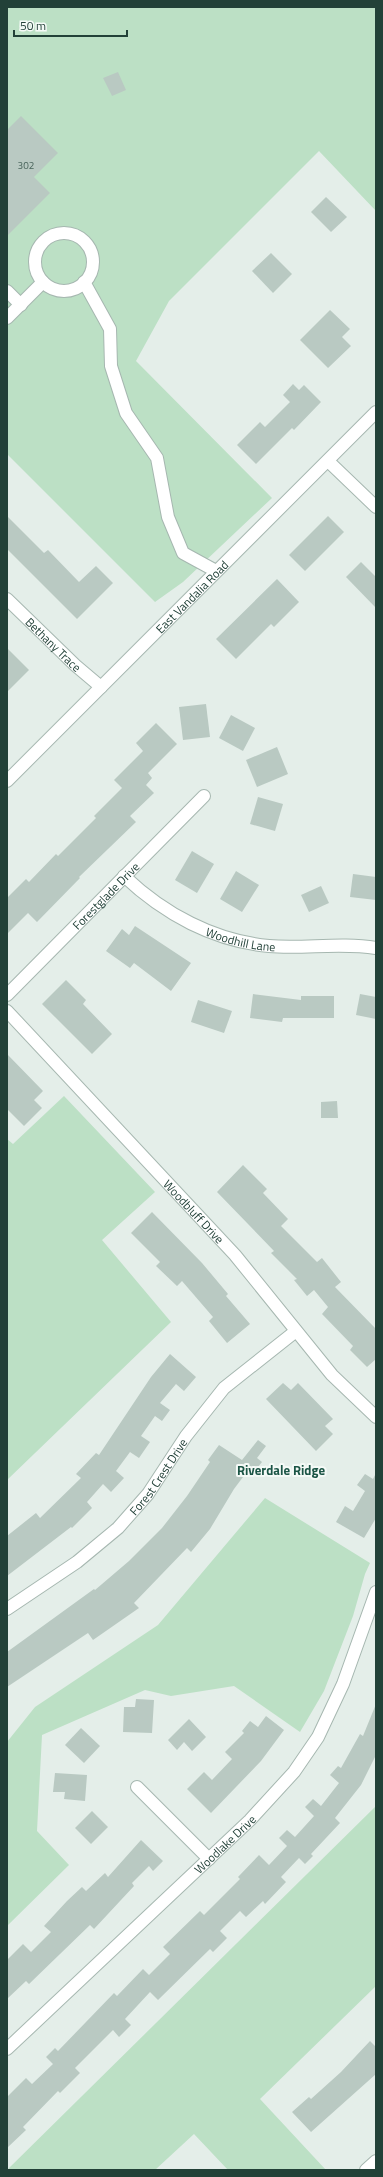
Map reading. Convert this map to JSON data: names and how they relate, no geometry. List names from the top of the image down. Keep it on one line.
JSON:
{"streets":{"street":["East Vandalia Road","Bethany Trace","Forestglade Drive","Woodhill Lane","Woodbluff Drive","Forest Crest Drive","Woodlake Drive"]},"crossings":[["East Vandalia Road","Bethany Trace"],["Forestglade Drive","Woodhill Lane"],["Woodbluff Drive","Forest Crest Drive"]],"districts":["Riverdale Ridge"],"house_numbers":["302"],"scale_bar":"50 m"}
